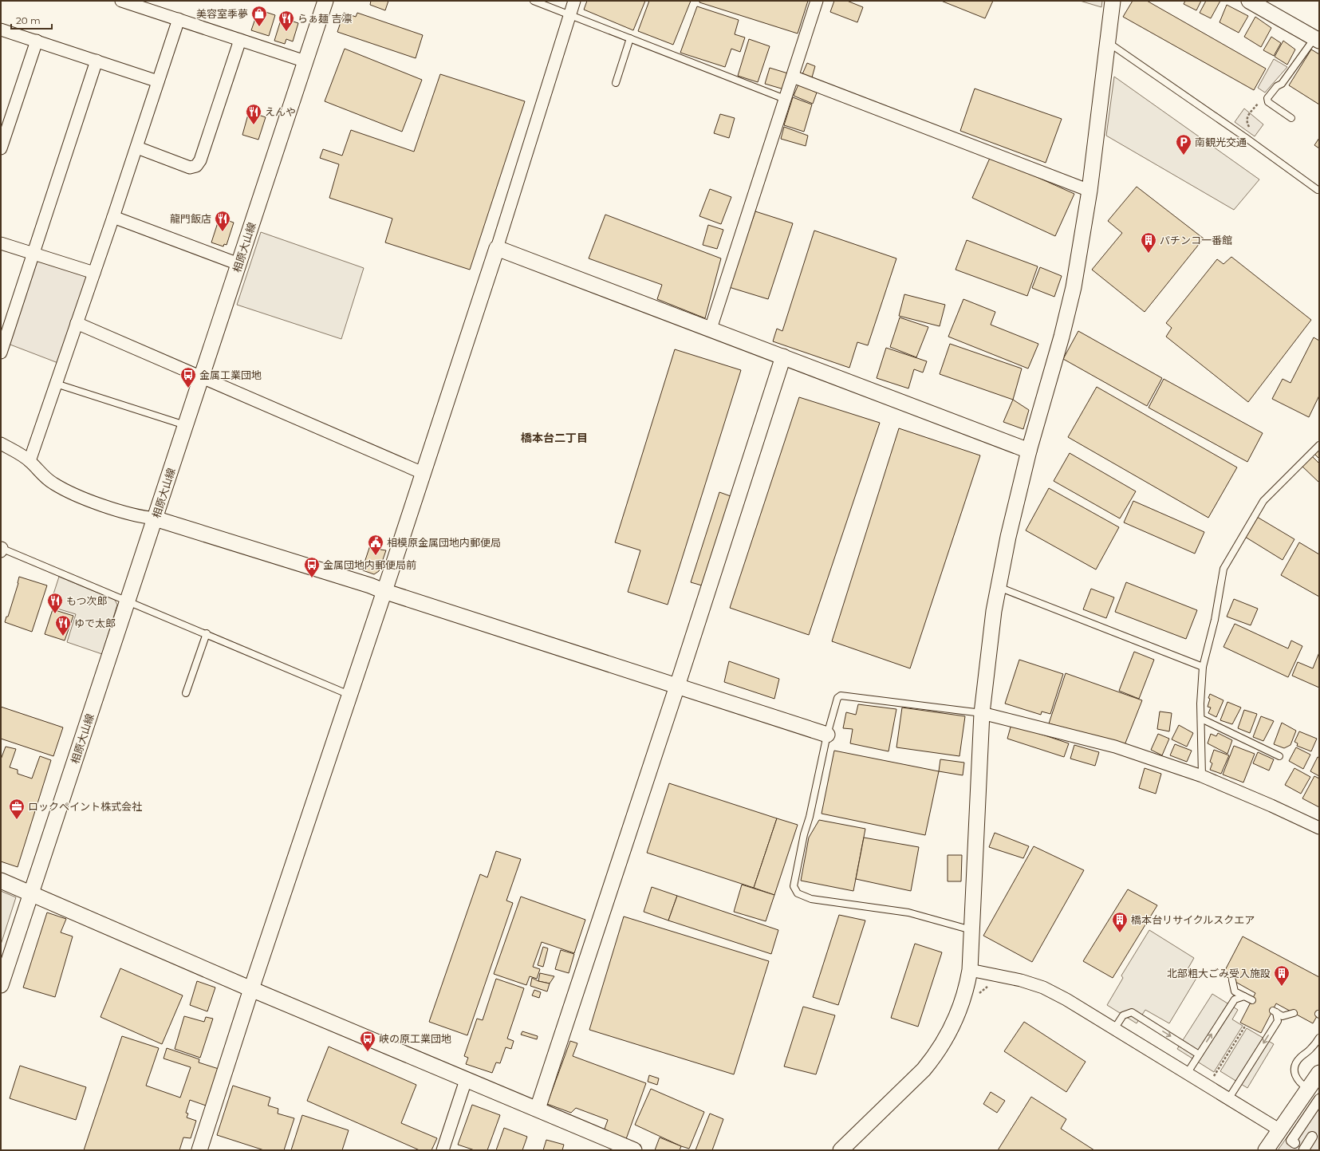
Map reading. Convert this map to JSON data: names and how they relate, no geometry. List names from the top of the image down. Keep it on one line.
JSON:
{"streets":{"street":["相原大山線"]},"districts":["橋本台二丁目"],"places":{"shop":["美容室季夢"],"restaurant":["らぁ麺 吉凛","えんや","龍門飯店","もつ次郎","ゆで太郎"],"parking":["南観光交通"],"building":["パチンコ一番館","橋本台リサイクルスクエア","北部粗大ごみ受入施設"],"bus stop":["金属工業団地","金属団地内郵便局前","峡の原工業団地"],"public building":["相模原金属団地内郵便局"],"office":["ロックペイント株式会社"]},"scale_bar":"20 m"}
